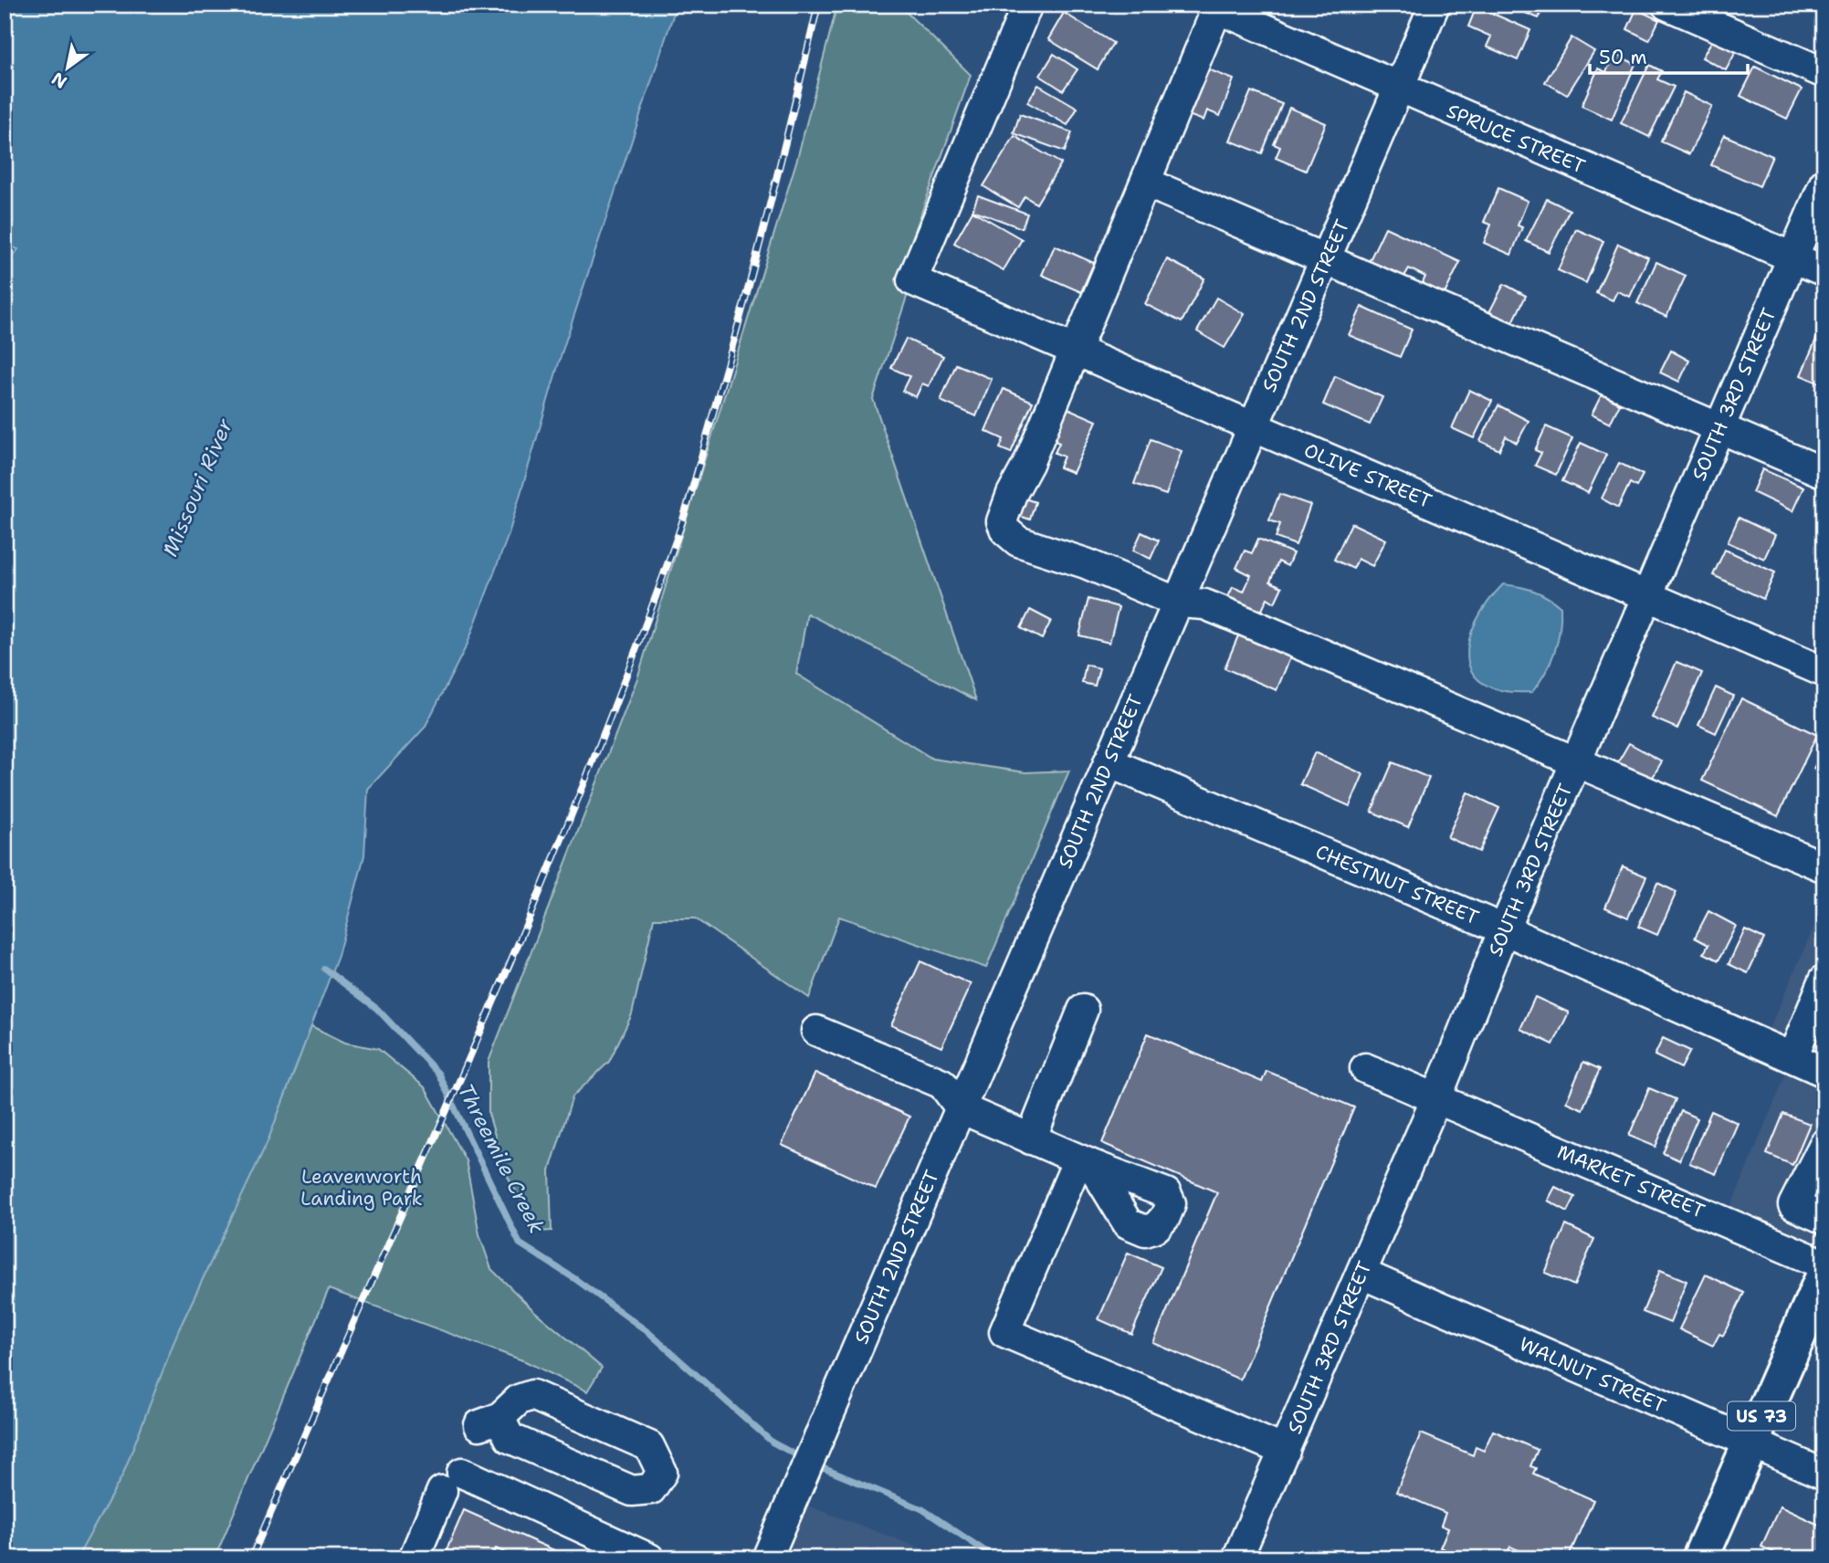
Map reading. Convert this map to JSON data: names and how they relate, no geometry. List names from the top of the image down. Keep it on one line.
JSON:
{"streets":{"highway":["US 73"],"street":["SPRUCE STREET","SOUTH 2ND STREET","SOUTH 3RD STREET","OLIVE STREET","CHESTNUT STREET","MARKET STREET","WALNUT STREET"]},"crossings":[["SPRUCE STREET","SOUTH 2ND STREET"],["SPRUCE STREET","SOUTH 3RD STREET"],["SOUTH 2ND STREET","OLIVE STREET"],["SOUTH 2ND STREET","CHESTNUT STREET"],["SOUTH 3RD STREET","OLIVE STREET"],["SOUTH 3RD STREET","CHESTNUT STREET"],["SOUTH 3RD STREET","MARKET STREET"],["SOUTH 3RD STREET","WALNUT STREET"],["WALNUT STREET","US 73"]],"water":["Missouri River","Threemile Creek"],"parks":["Leavenworth Landing Park"],"scale_bar":"50 m","north":"bottom left"}
